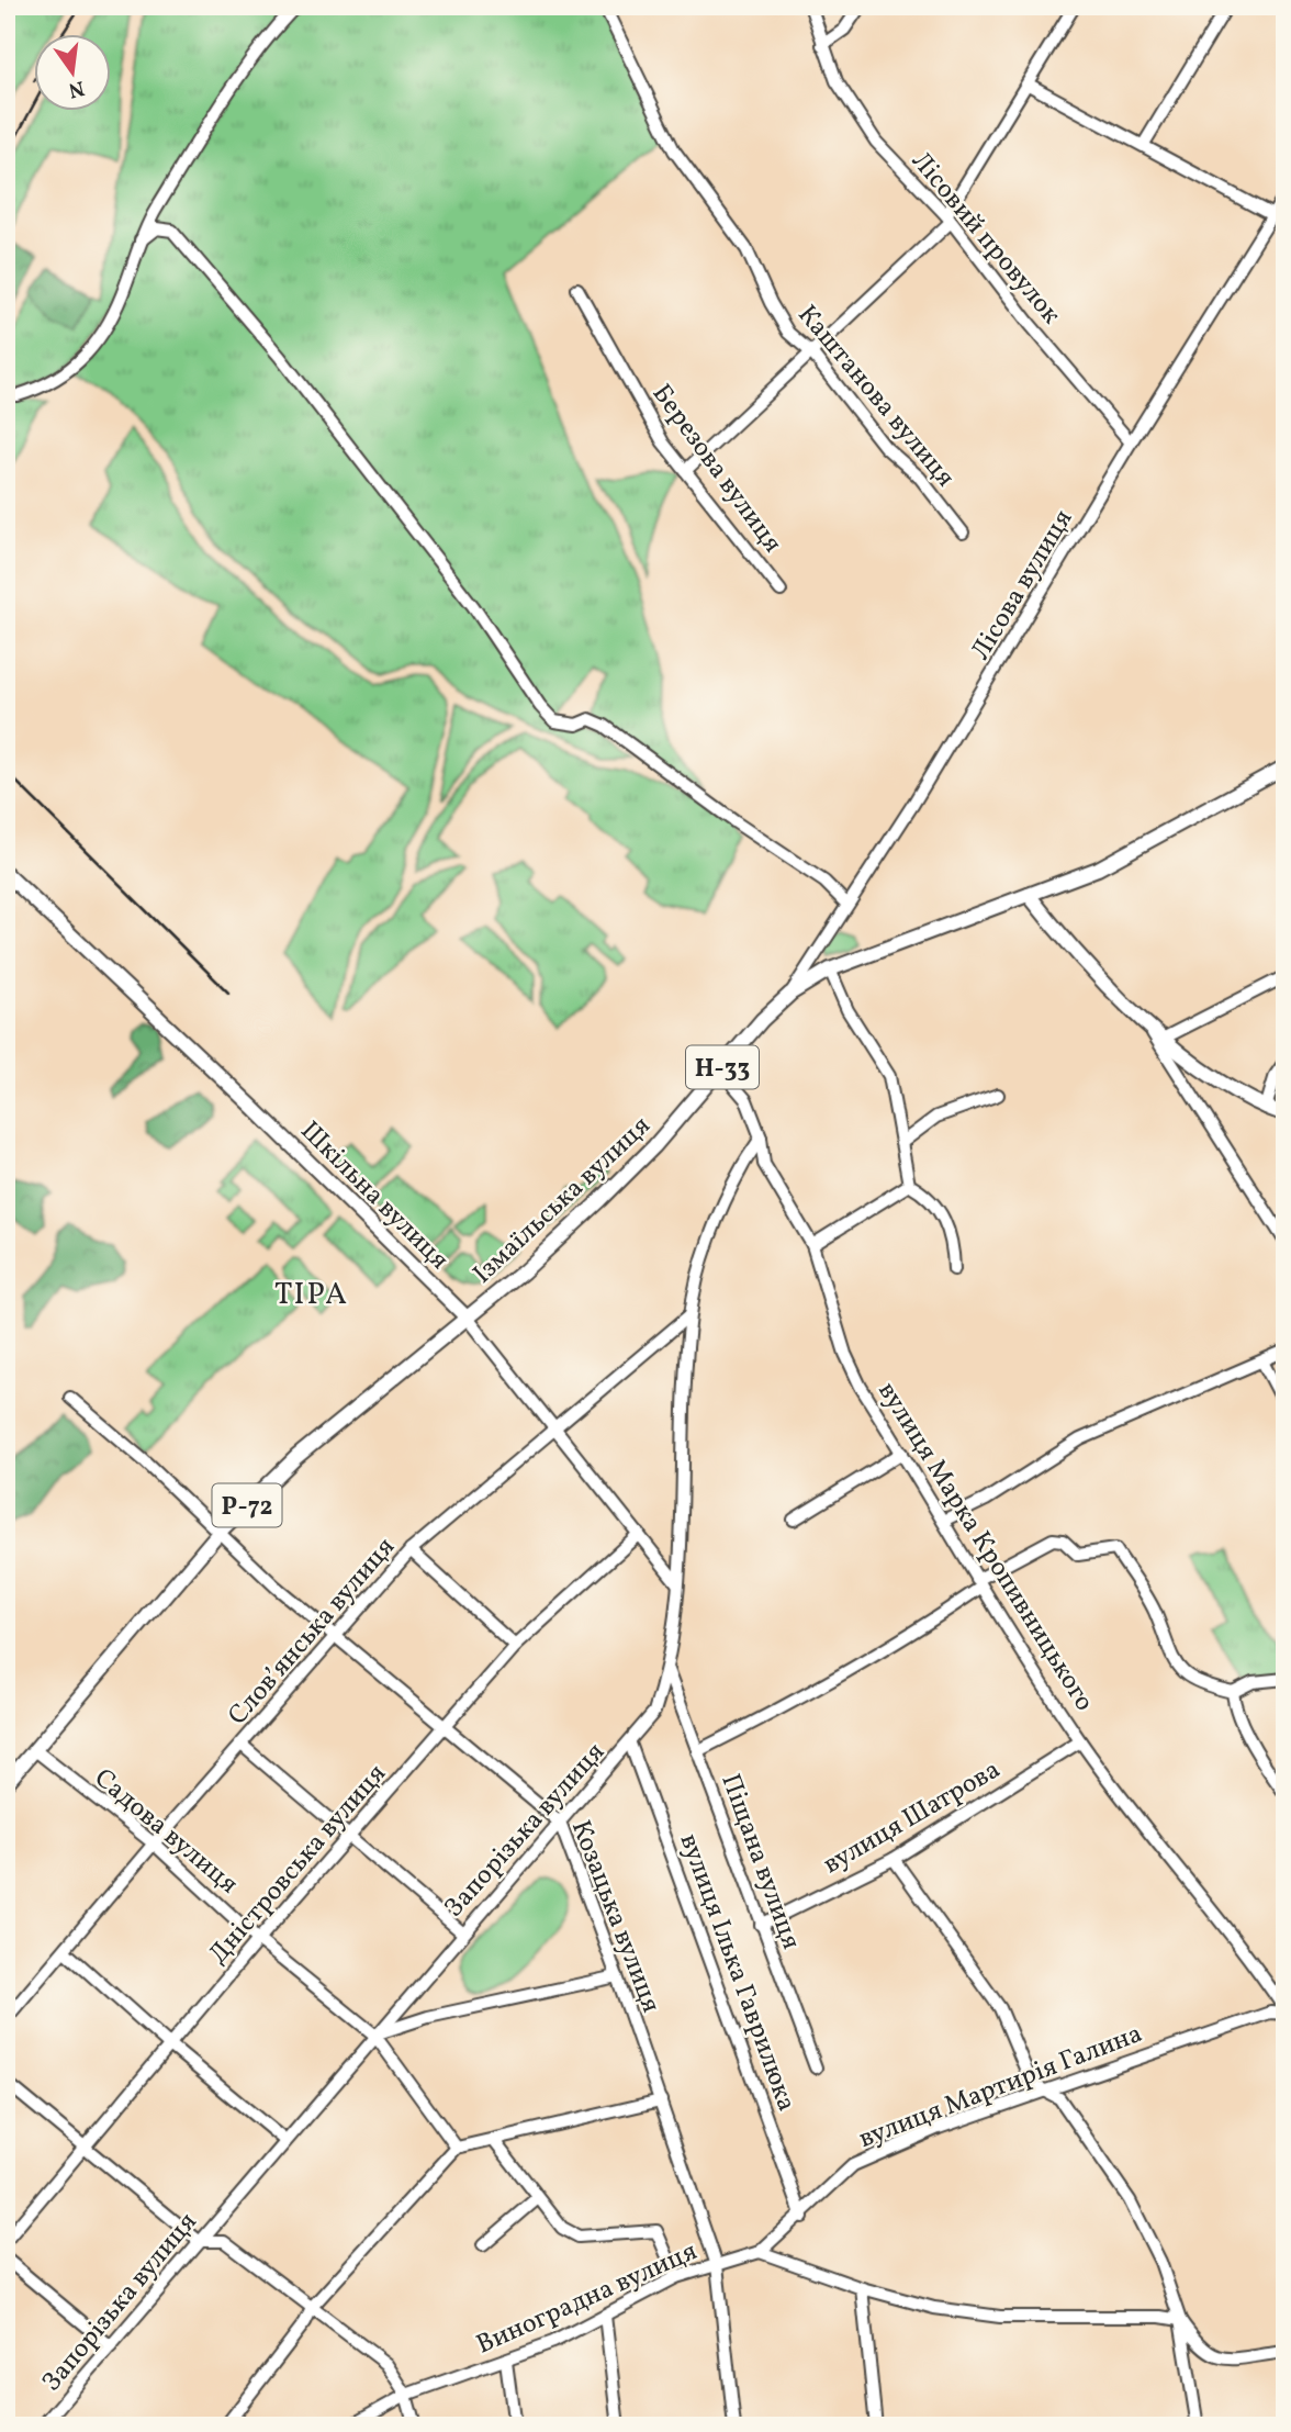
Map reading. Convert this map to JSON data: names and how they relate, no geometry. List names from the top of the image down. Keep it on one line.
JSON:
{"streets":{"main road":["Н-33","Шкільна вулиця","Ізмаїльська вулиця","Р-72"],"street":["Лісовий провулок","Каштанова вулиця","Березова вулиця","Лісова вулиця","вулиця Марка Кропивницького","Словʼянська вулиця","вулиця Шатрова","Запорізька вулиця","Садова вулиця","Піщана вулиця","Дністровська вулиця","Козацька вулиця","вулиця Ілька Гаврилюка","вулиця Мартирія Галина","Виноградна вулиця"]},"crossings":[["Лісовий провулок","Лісова вулиця"],["Лісова вулиця","Ізмаїльська вулиця"],["Шкільна вулиця","Ізмаїльська вулиця"],["Шкільна вулиця","Словʼянська вулиця"],["Шкільна вулиця","Запорізька вулиця"],["Шкільна вулиця","Дністровська вулиця"],["Ізмаїльська вулиця","вулиця Марка Кропивницького"],["Ізмаїльська вулиця","Садова вулиця"],["Ізмаїльська вулиця","Козацька вулиця"],["вулиця Марка Кропивницького","вулиця Шатрова"],["вулиця Марка Кропивницького","Запорізька вулиця"],["вулиця Марка Кропивницького","вулиця Мартирія Галина"],["Словʼянська вулиця","Запорізька вулиця"],["Словʼянська вулиця","Садова вулиця"],["Словʼянська вулиця","Козацька вулиця"],["вулиця Шатрова","Піщана вулиця"],["Запорізька вулиця","Садова вулиця"],["Запорізька вулиця","Піщана вулиця"],["Запорізька вулиця","Козацька вулиця"],["Запорізька вулиця","вулиця Ілька Гаврилюка"],["Садова вулиця","Дністровська вулиця"],["Дністровська вулиця","Козацька вулиця"],["Козацька вулиця","Виноградна вулиця"],["вулиця Ілька Гаврилюка","вулиця Мартирія Галина"],["вулиця Мартирія Галина","Виноградна вулиця"]],"districts":["ТІРА"],"north":"bottom"}
